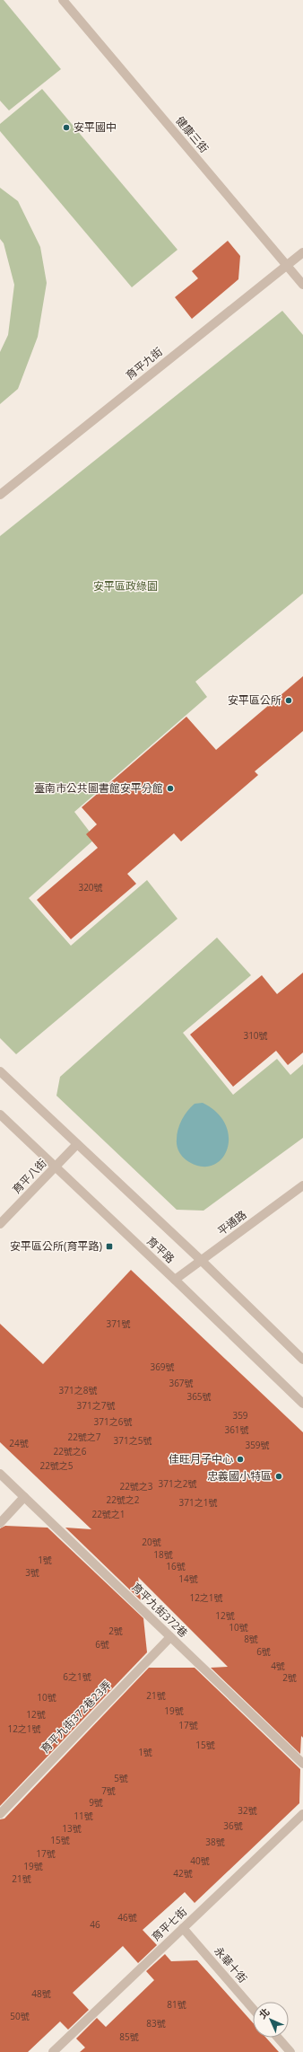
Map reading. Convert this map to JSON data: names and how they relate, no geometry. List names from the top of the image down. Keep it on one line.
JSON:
{"streets":{"street":["健康三街","育平九街","育平八街","平通路","育平路","育平九街372巷","育平九街372巷23弄","育平七街","永華十街"]},"crossings":[["健康三街","育平九街"],["育平八街","育平路"],["平通路","育平路"],["育平九街372巷","育平九街372巷23弄"],["育平七街","永華十街"]],"parks":["安平區政綠園"],"places":{"other":["安平國中","安平區公所","臺南市公共圖書館安平分館","佳旺月子中心","忠義國小特區"],"transit":["安平區公所(育平路)"]},"house_numbers":["320號","310號","371號","369號","367號","371之8號","365號","371之7號","359","371之6號","361號","22號之7","371之5號","24號","359號","22號之6","22號之5","371之2號","22號之3","22號之2","371之1號","22號之1","20號","18號","1號","16號","3號","14號","12之1號","12號","10號","2號","8號","6號","6號","4號","6之1號","2號","21號","10號","19號","12號","17號","12之1號","15號","1號","5號","7號","9號","32號","11號","36號","13號","15號","38號","17號","40號","19號","42號","21號","46號","46","48號","81號","50號","83號","85號"],"north":"top left"}
